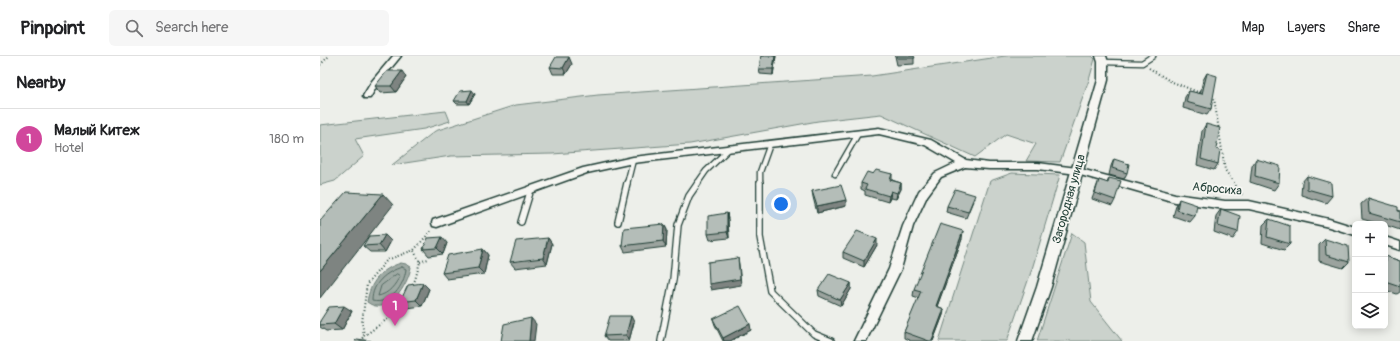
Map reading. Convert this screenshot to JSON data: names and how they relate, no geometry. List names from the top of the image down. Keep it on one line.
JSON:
{"streets":{"street":["Абросиха","Загородная улица"]},"crossings":[["Абросиха","Загородная улица"]],"page":{"header":"Pinpoint","search":"Search here","nav":["Map","Layers","Share"],"heading":"Nearby","list":[{"mark":"1","name":"Малый Китеж","note":"Hotel","value":"180 m"}],"map_buttons":["+","−"],"pins":"1"}}
